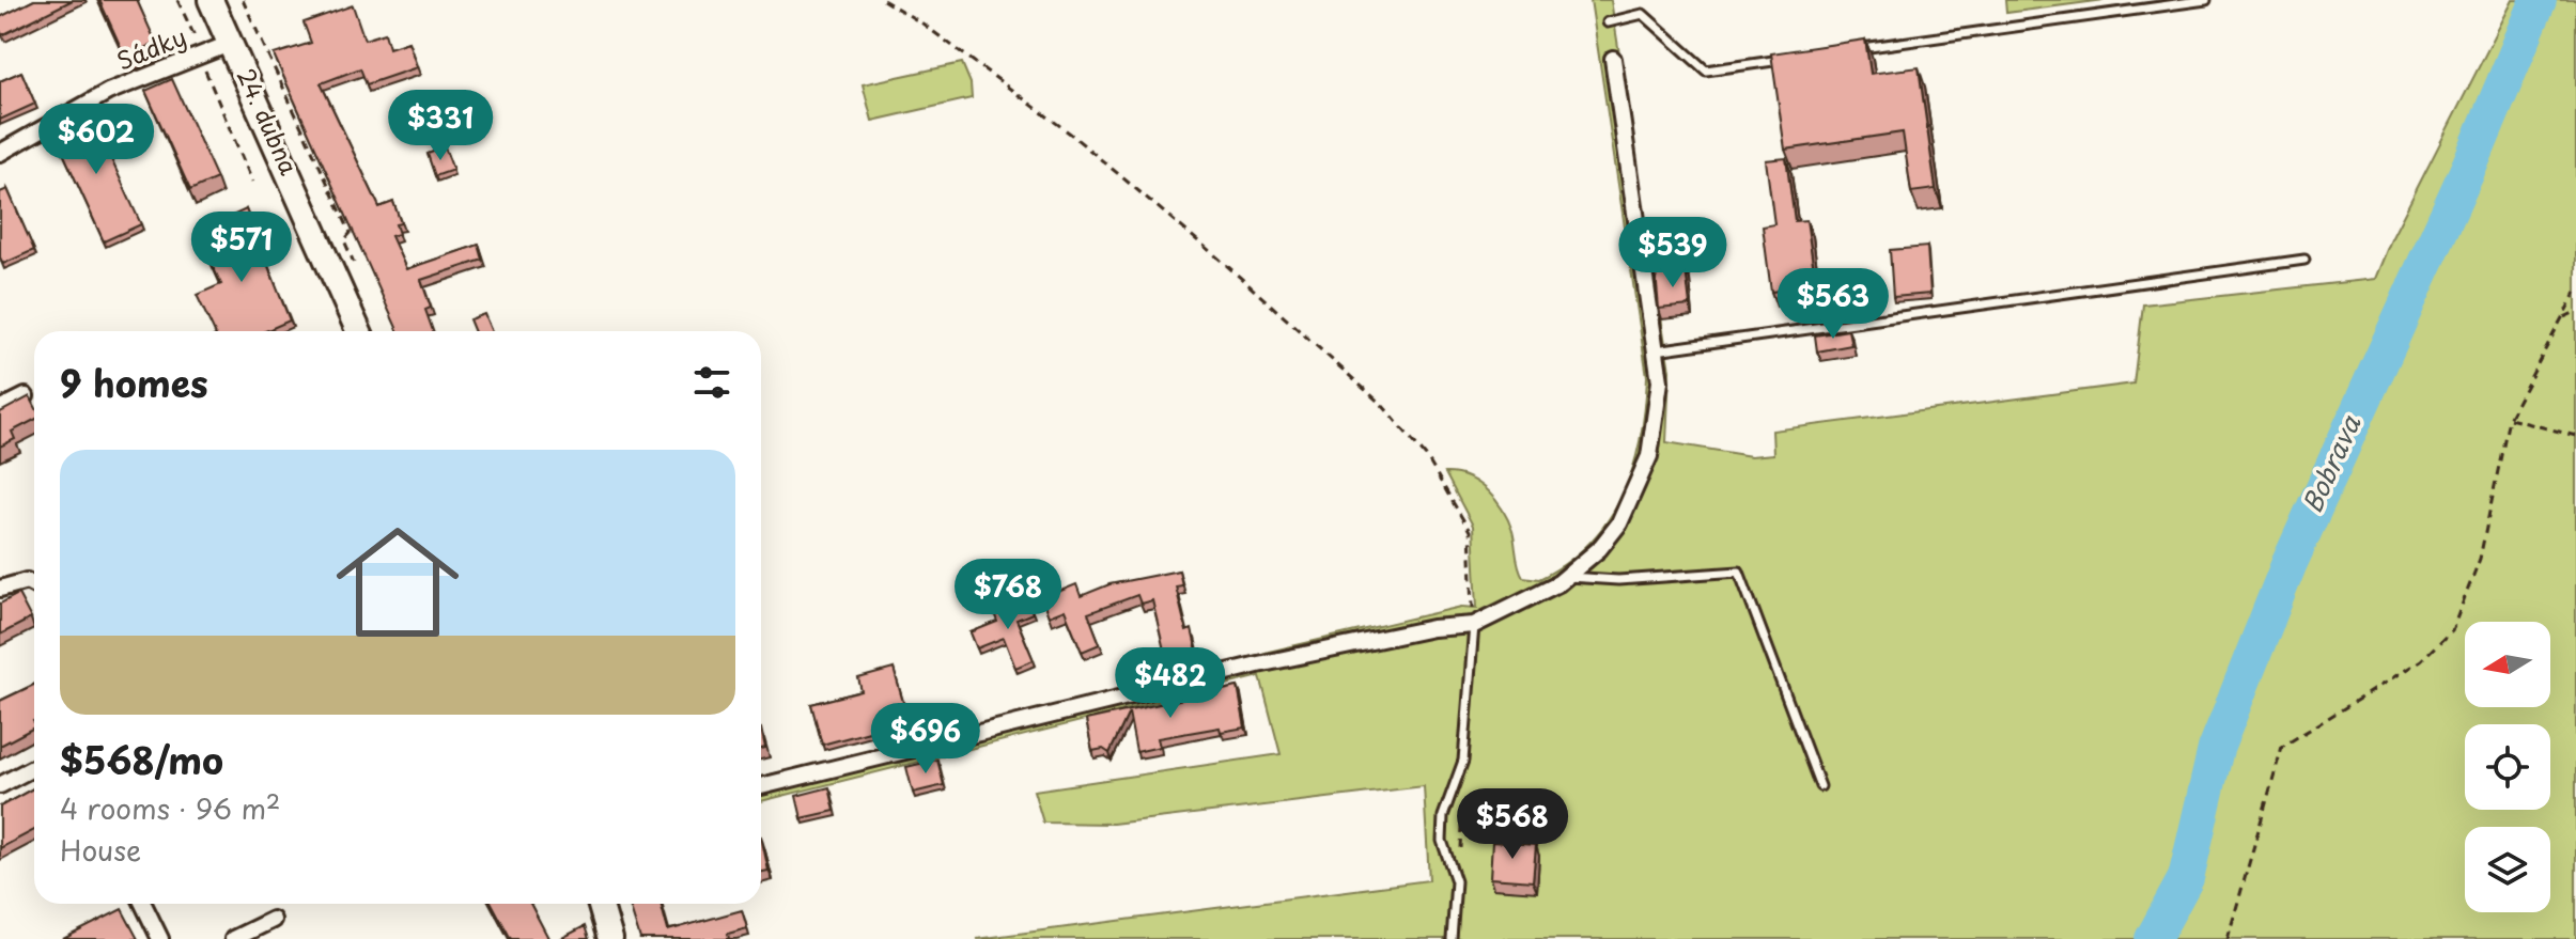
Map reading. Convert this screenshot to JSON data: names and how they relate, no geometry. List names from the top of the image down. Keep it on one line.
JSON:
{"streets":{"main road":["24. dubna"],"street":["Sádky"]},"crossings":[["Sádky","24. dubna"]],"water":["Bobrava"],"north":"left","page":{"price":["$331","$602","$571","$539","$563","$768","$482","$696","$568"],"heading":"9 homes","list":[{"name":"$568/mo","note":"4 rooms · 96 m² · House"}]}}
